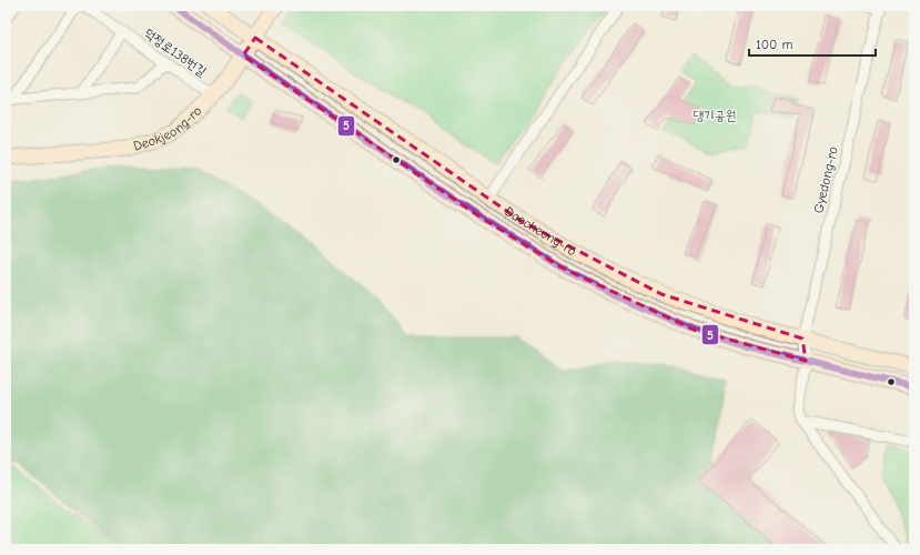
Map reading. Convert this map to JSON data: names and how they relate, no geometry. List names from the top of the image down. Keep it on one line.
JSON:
{"streets":{"main road":["Deokjeong-ro","Daecheong-ro"],"street":["덕정로138번길","Gyedong-ro"]},"crossings":[["덕정로138번길","Deokjeong-ro"],["Deokjeong-ro","Daecheong-ro"],["Gyedong-ro","Daecheong-ro"]],"parks":["댕기공원"],"lines":["transit line 5"],"scale_bar":"100 m"}
